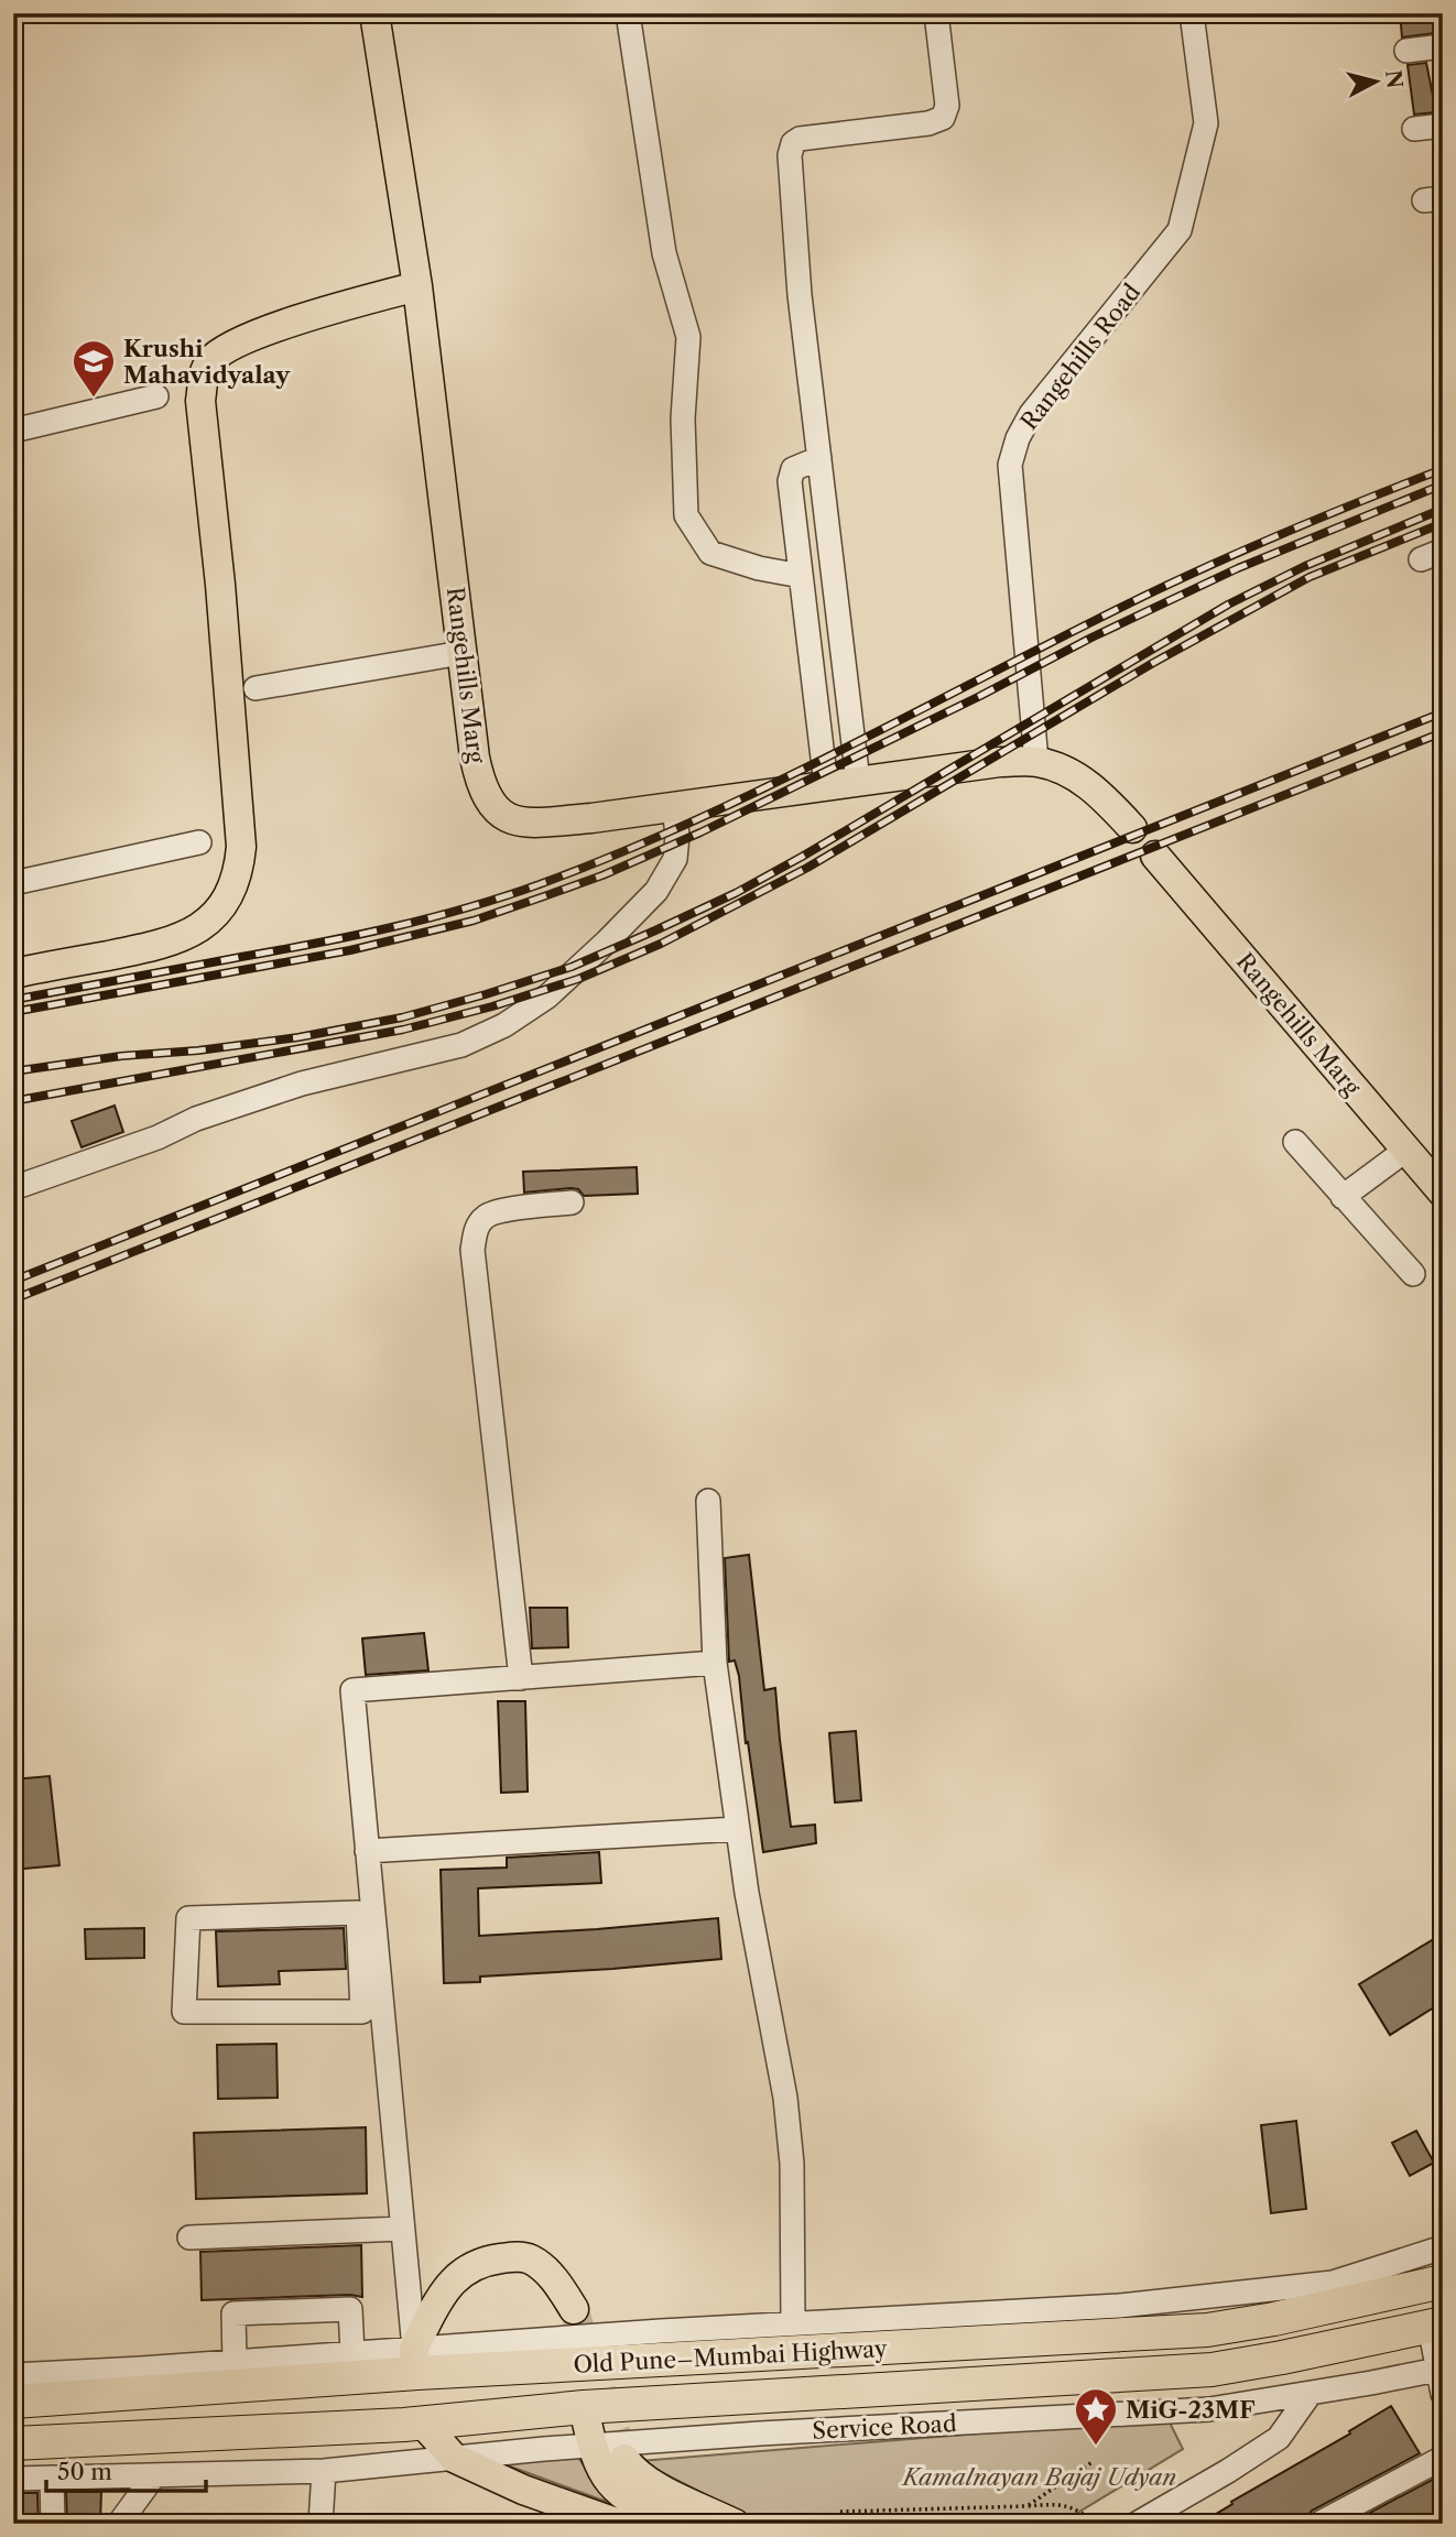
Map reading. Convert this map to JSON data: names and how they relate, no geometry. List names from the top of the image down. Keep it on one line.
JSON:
{"streets":{"highway":["Old Pune–Mumbai Highway"],"main road":["Rangehills Marg"],"street":["Rangehills Road","Service Road"]},"crossings":[["Rangehills Road","Rangehills Marg"]],"parks":["Kamalnayan Bajaj Udyan"],"places":{"school or university":["Krushi Mahavidyalay"],"place":["MiG-23MF"]},"scale_bar":"50 m","north":"right"}
